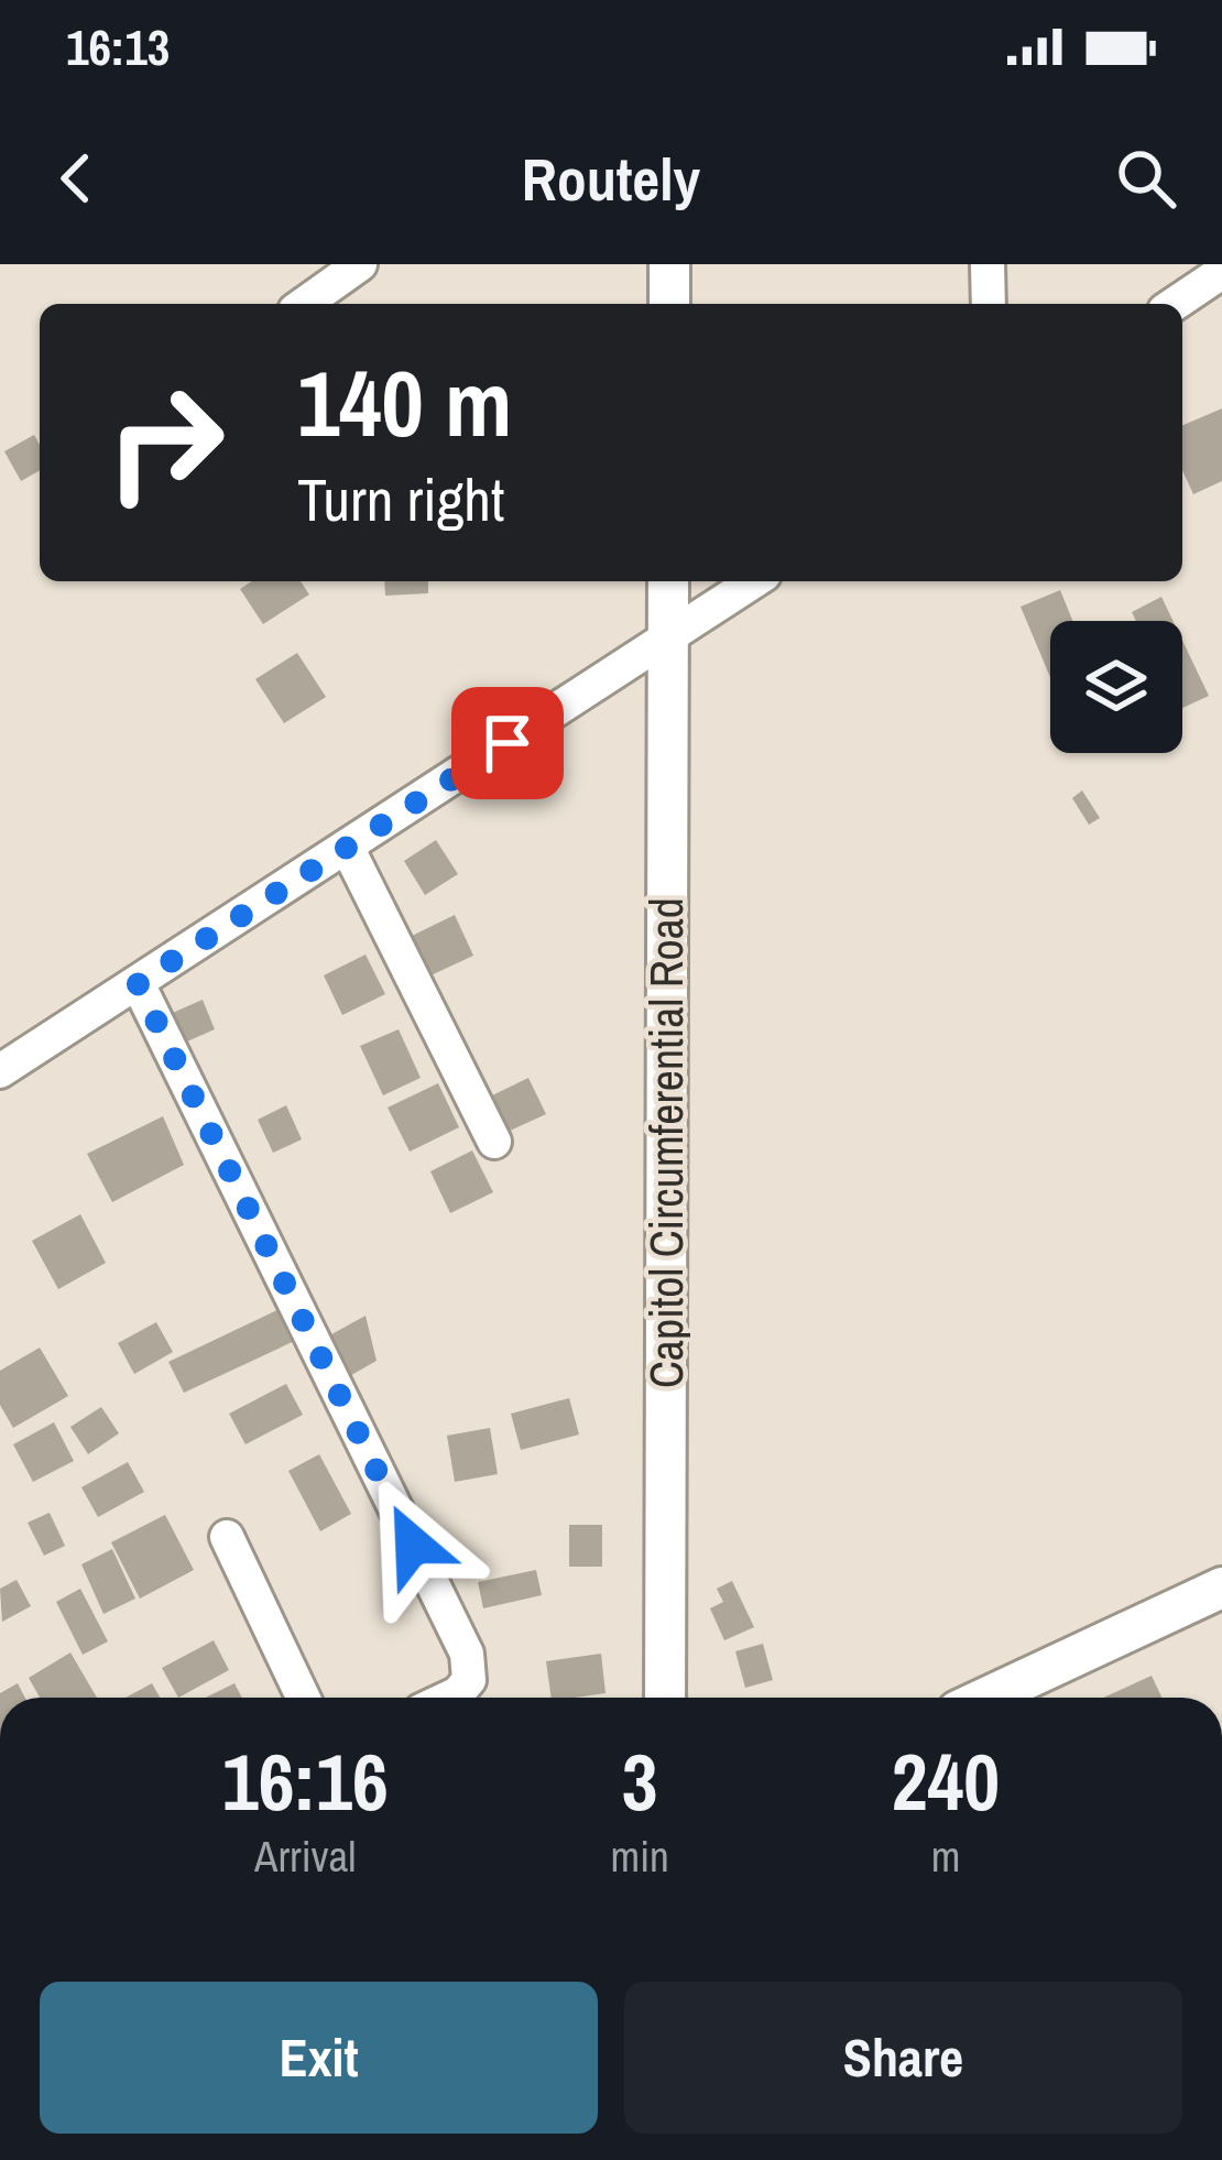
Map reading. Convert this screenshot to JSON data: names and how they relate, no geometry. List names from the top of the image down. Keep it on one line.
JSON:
{"streets":{"main road":["Capitol Circumferential Road"]},"page":{"status":"16:13","header":"Routely","turn":["140 m","Turn right"],"eta":["16:16","Arrival","3","min","240","m"],"buttons":["Exit","Share"]}}
